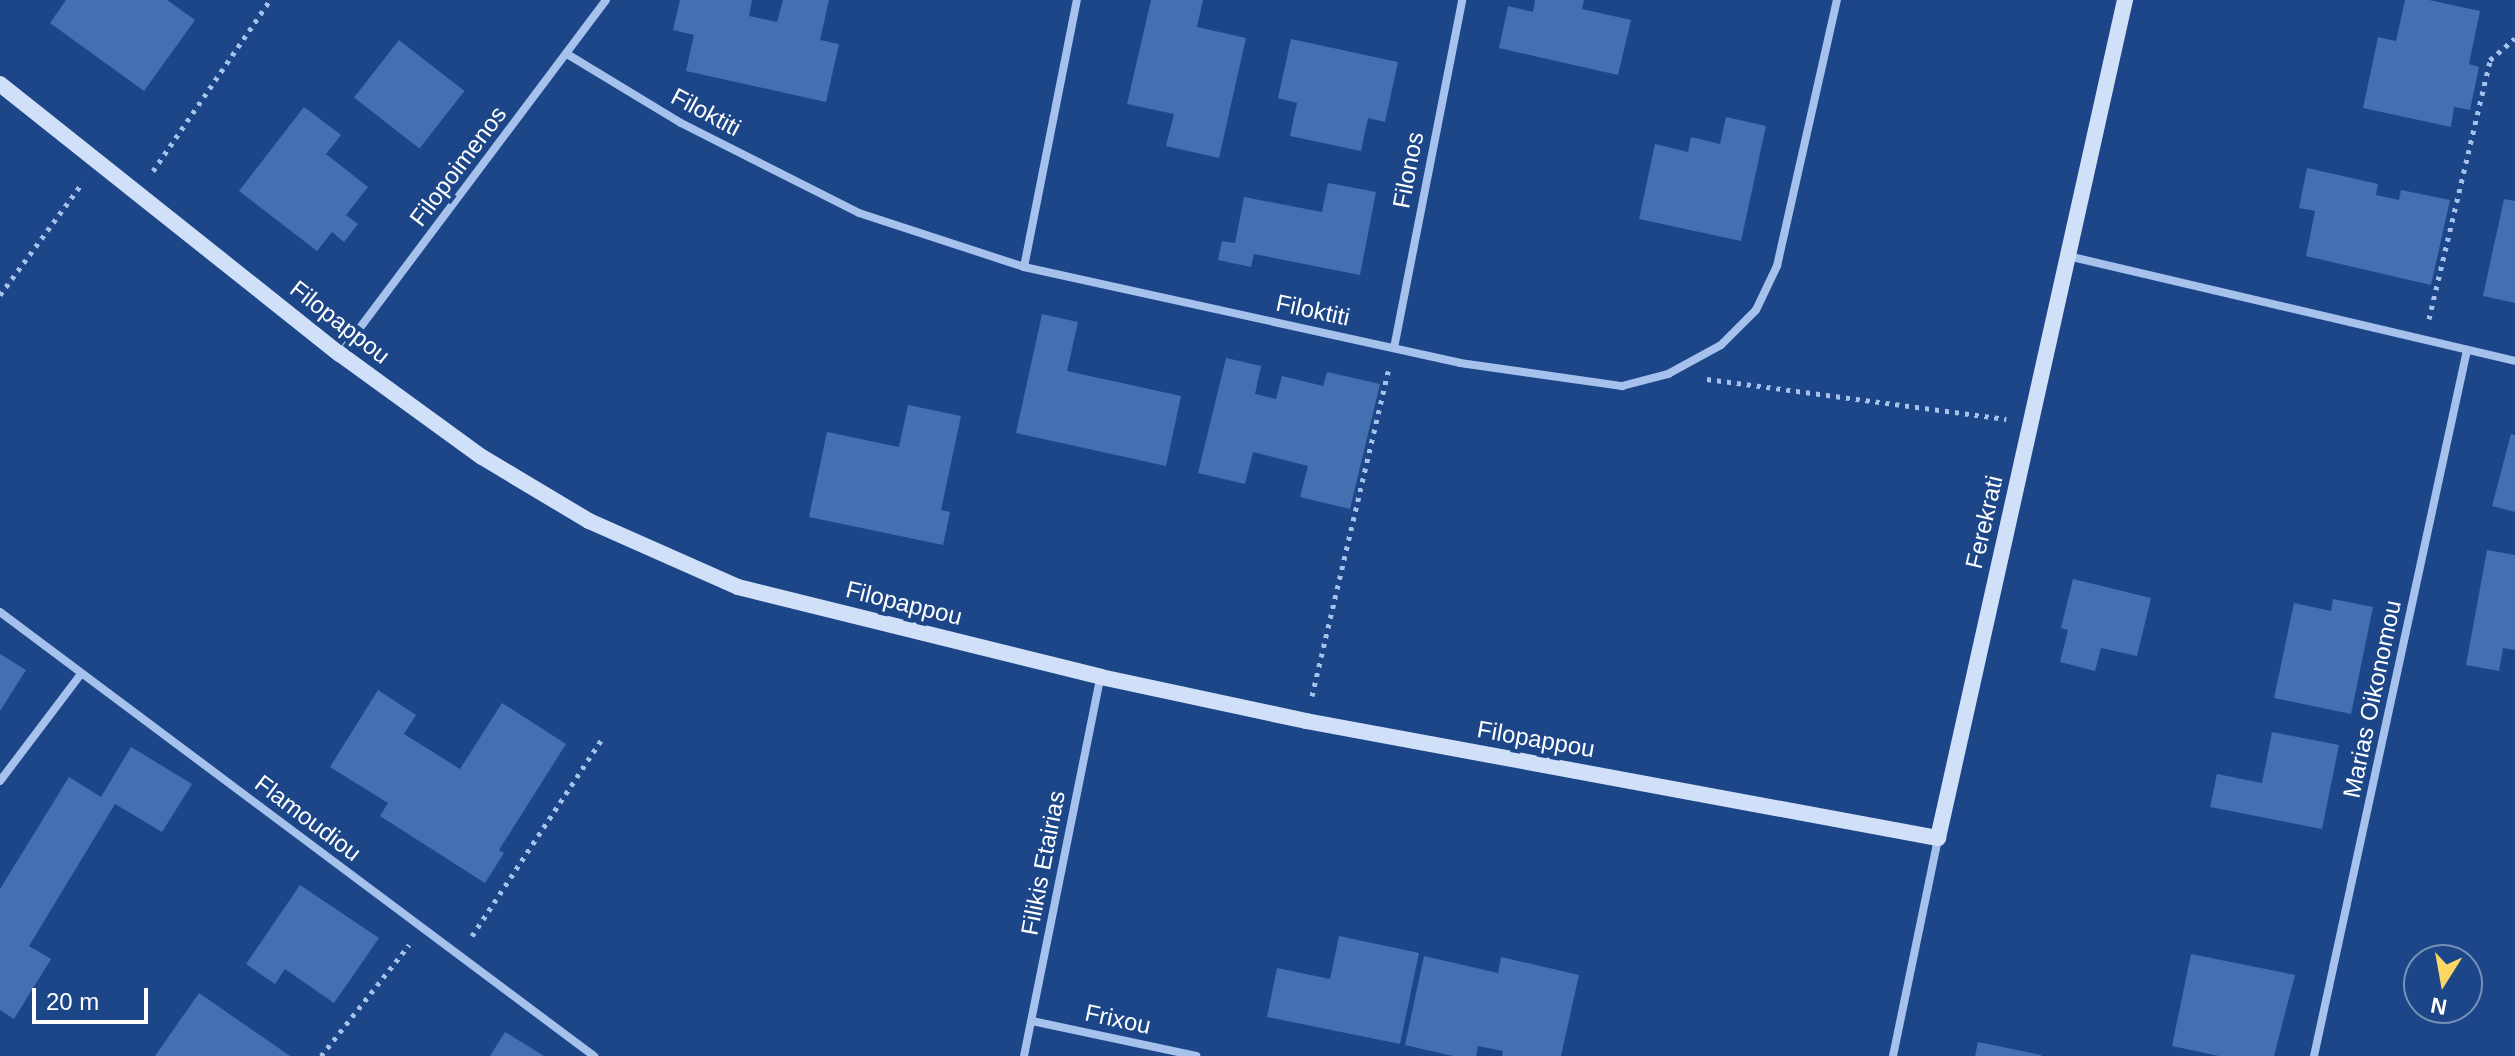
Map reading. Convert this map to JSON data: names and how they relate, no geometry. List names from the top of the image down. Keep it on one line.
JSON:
{"streets":{"street":["Filoktiti","Filopoimenos","Filonos","Filopappou","Ferekrati","Marias Oikonomou","Flamoudiou","Filikis Etairias","Frixou"]},"crossings":[["Filoktiti","Filopoimenos"],["Filoktiti","Filonos"],["Filopoimenos","Filopappou"],["Filopappou","Ferekrati"],["Filopappou","Filikis Etairias"],["Filikis Etairias","Frixou"]],"scale_bar":"20 m","north":"bottom"}
